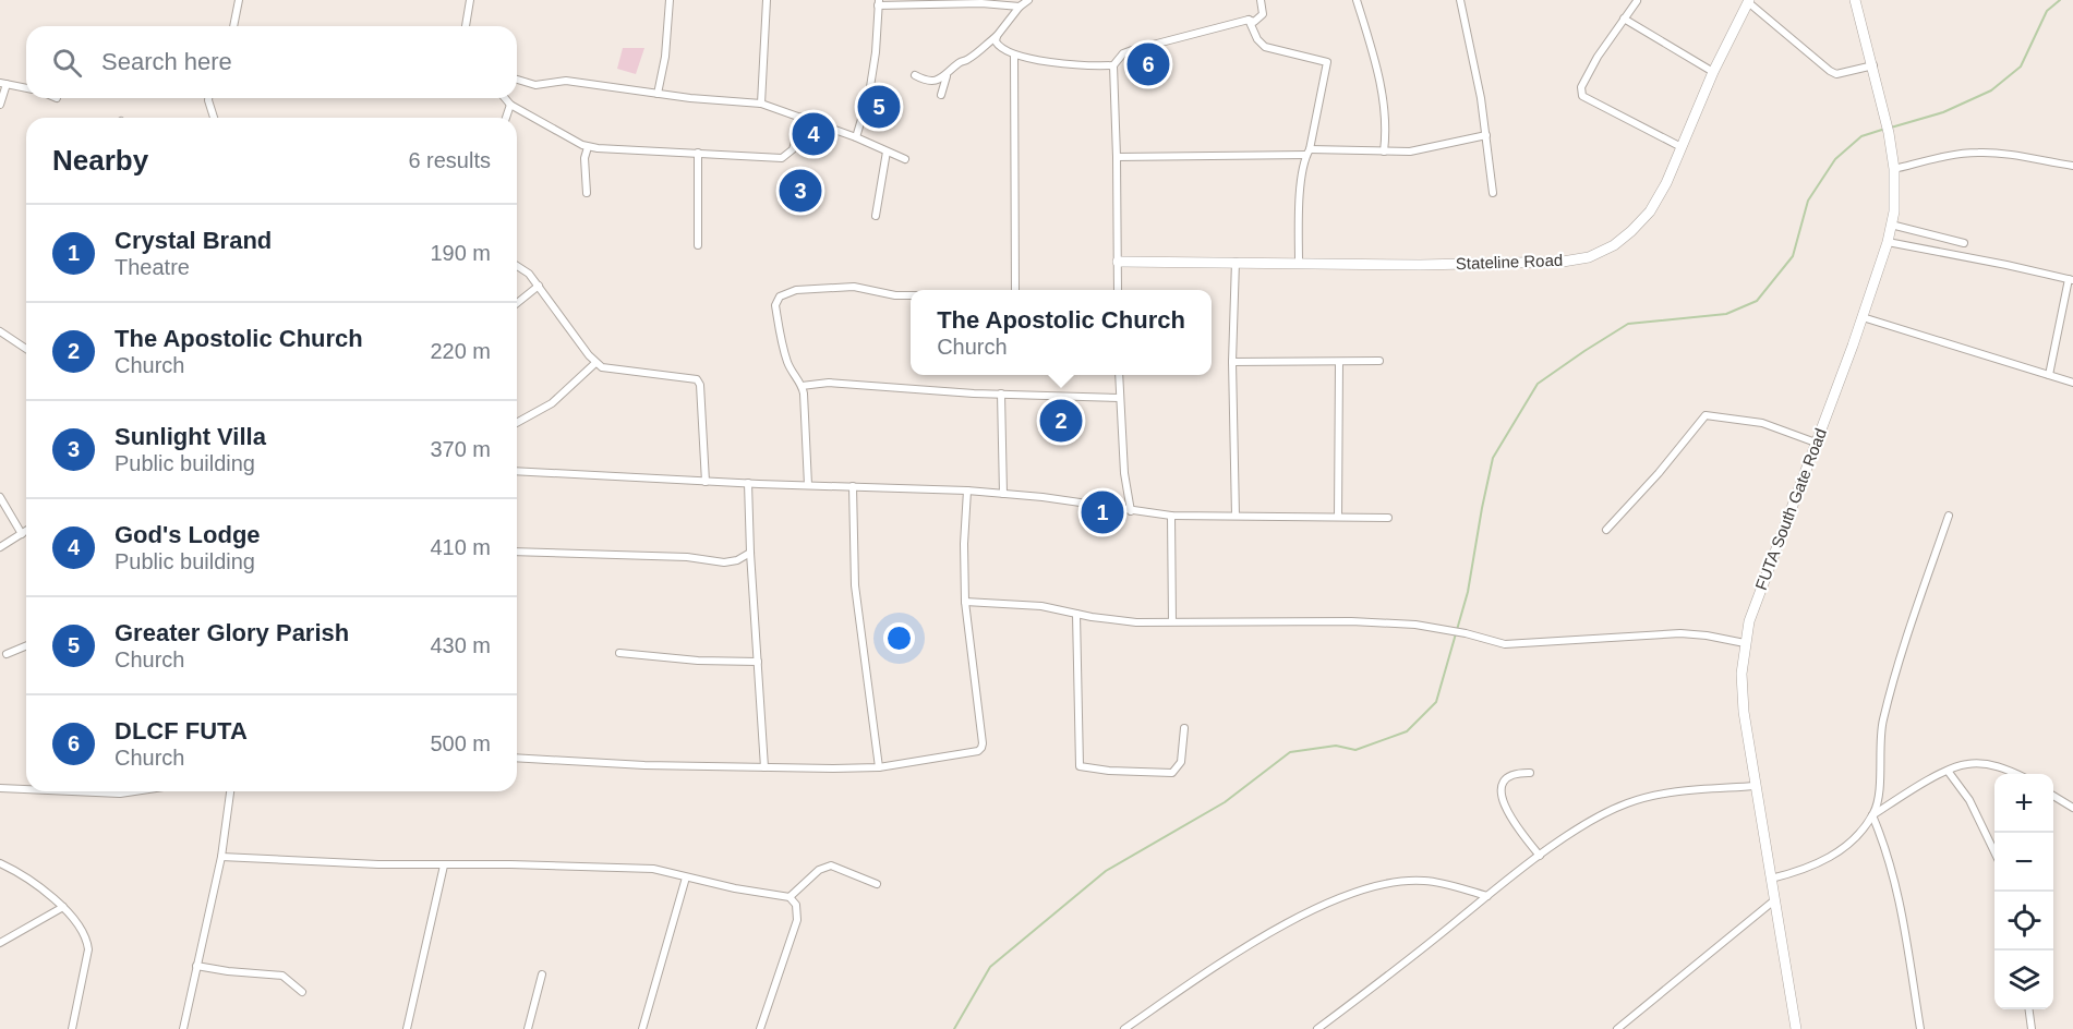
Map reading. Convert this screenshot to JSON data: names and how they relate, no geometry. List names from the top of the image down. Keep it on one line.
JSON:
{"streets":{"main road":["Stateline Road","FUTA South Gate Road"]},"page":{"search":"Search here","pins":["6","5","4","3","2","1"],"heading":["Nearby","6 results"],"list":[{"mark":"1","name":"Crystal Brand","note":"Theatre","value":"190 m"},{"mark":"2","name":"The Apostolic Church","note":"Church","value":"220 m"},{"mark":"3","name":"Sunlight Villa","note":"Public building","value":"370 m"},{"mark":"4","name":"God's Lodge","note":"Public building","value":"410 m"},{"mark":"5","name":"Greater Glory Parish","note":"Church","value":"430 m"},{"mark":"6","name":"DLCF FUTA","note":"Church","value":"500 m"}],"popup":["The Apostolic Church","Church"],"map_buttons":["+","−"]}}
